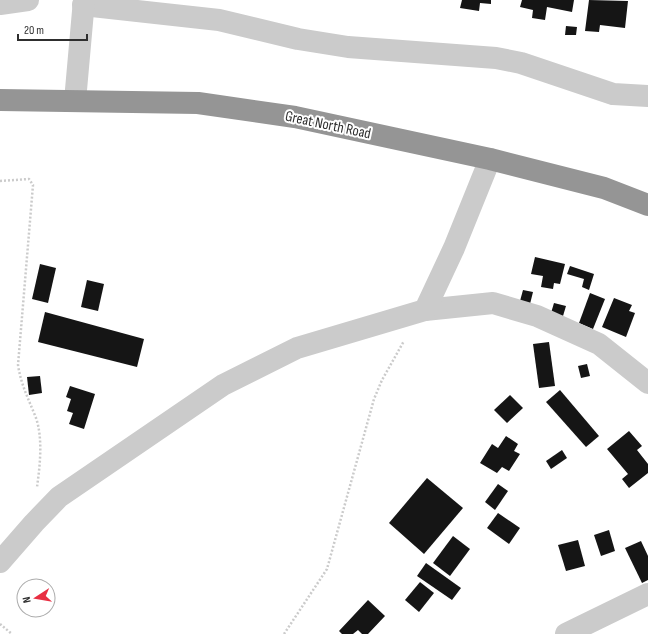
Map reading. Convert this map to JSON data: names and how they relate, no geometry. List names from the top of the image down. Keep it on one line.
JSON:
{"streets":{"highway":["Great North Road"]},"scale_bar":"20 m","north":"left"}
